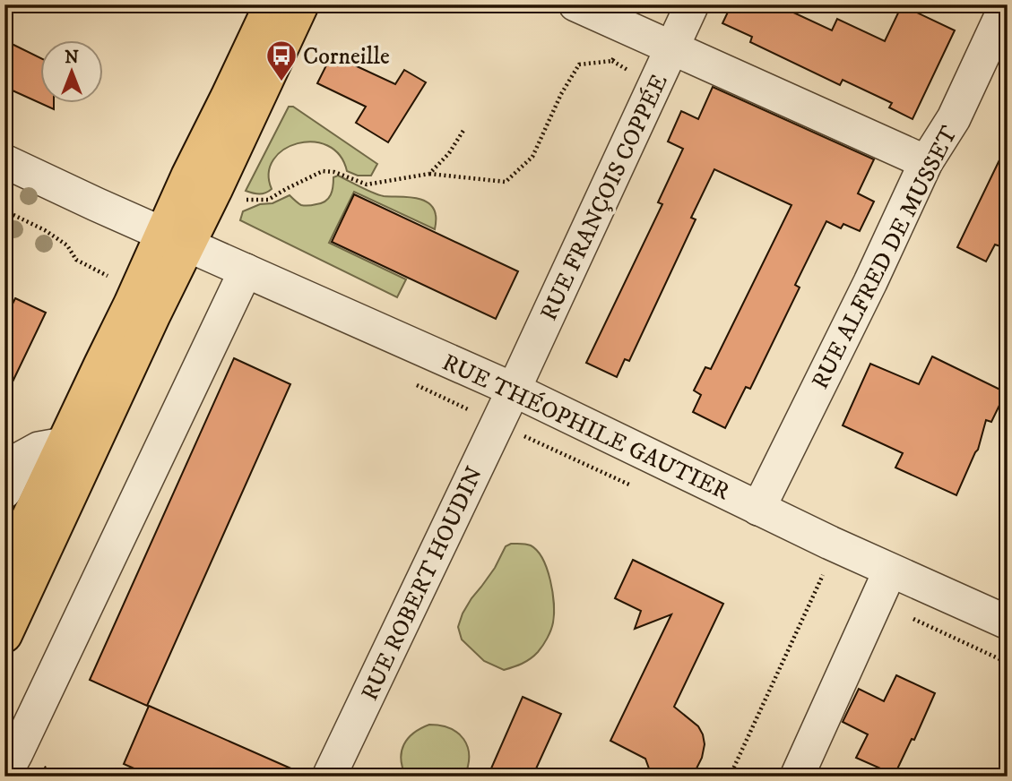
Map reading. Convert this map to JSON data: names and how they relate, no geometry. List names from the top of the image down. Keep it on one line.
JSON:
{"streets":{"street":["RUE FRANÇOIS COPPÉE","RUE ALFRED DE MUSSET","RUE THÉOPHILE GAUTIER","RUE ROBERT HOUDIN"]},"crossings":[["RUE FRANÇOIS COPPÉE","RUE THÉOPHILE GAUTIER"],["RUE FRANÇOIS COPPÉE","RUE ROBERT HOUDIN"],["RUE ALFRED DE MUSSET","RUE THÉOPHILE GAUTIER"],["RUE THÉOPHILE GAUTIER","RUE ROBERT HOUDIN"]],"places":{"bus stop":["Corneille"]},"north":"top"}
